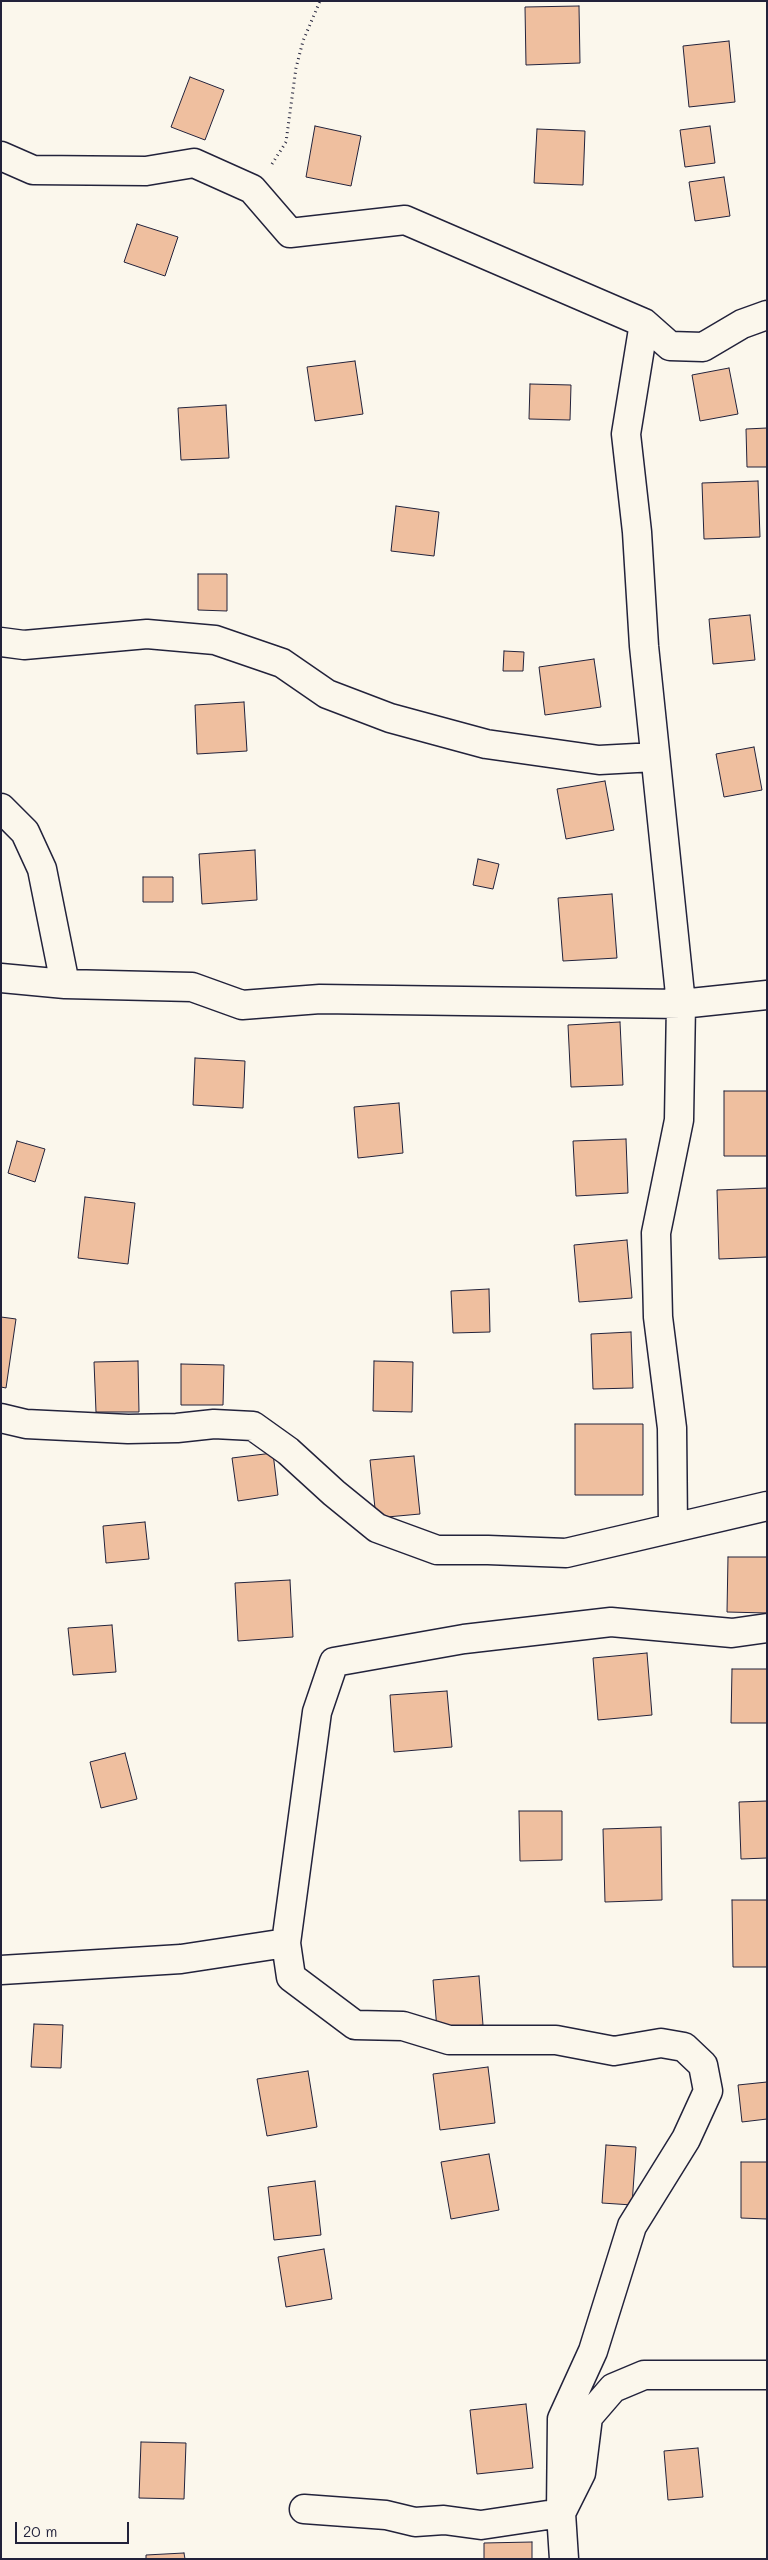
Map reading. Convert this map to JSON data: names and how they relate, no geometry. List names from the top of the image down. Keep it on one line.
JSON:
{"scale_bar":"20 m"}
